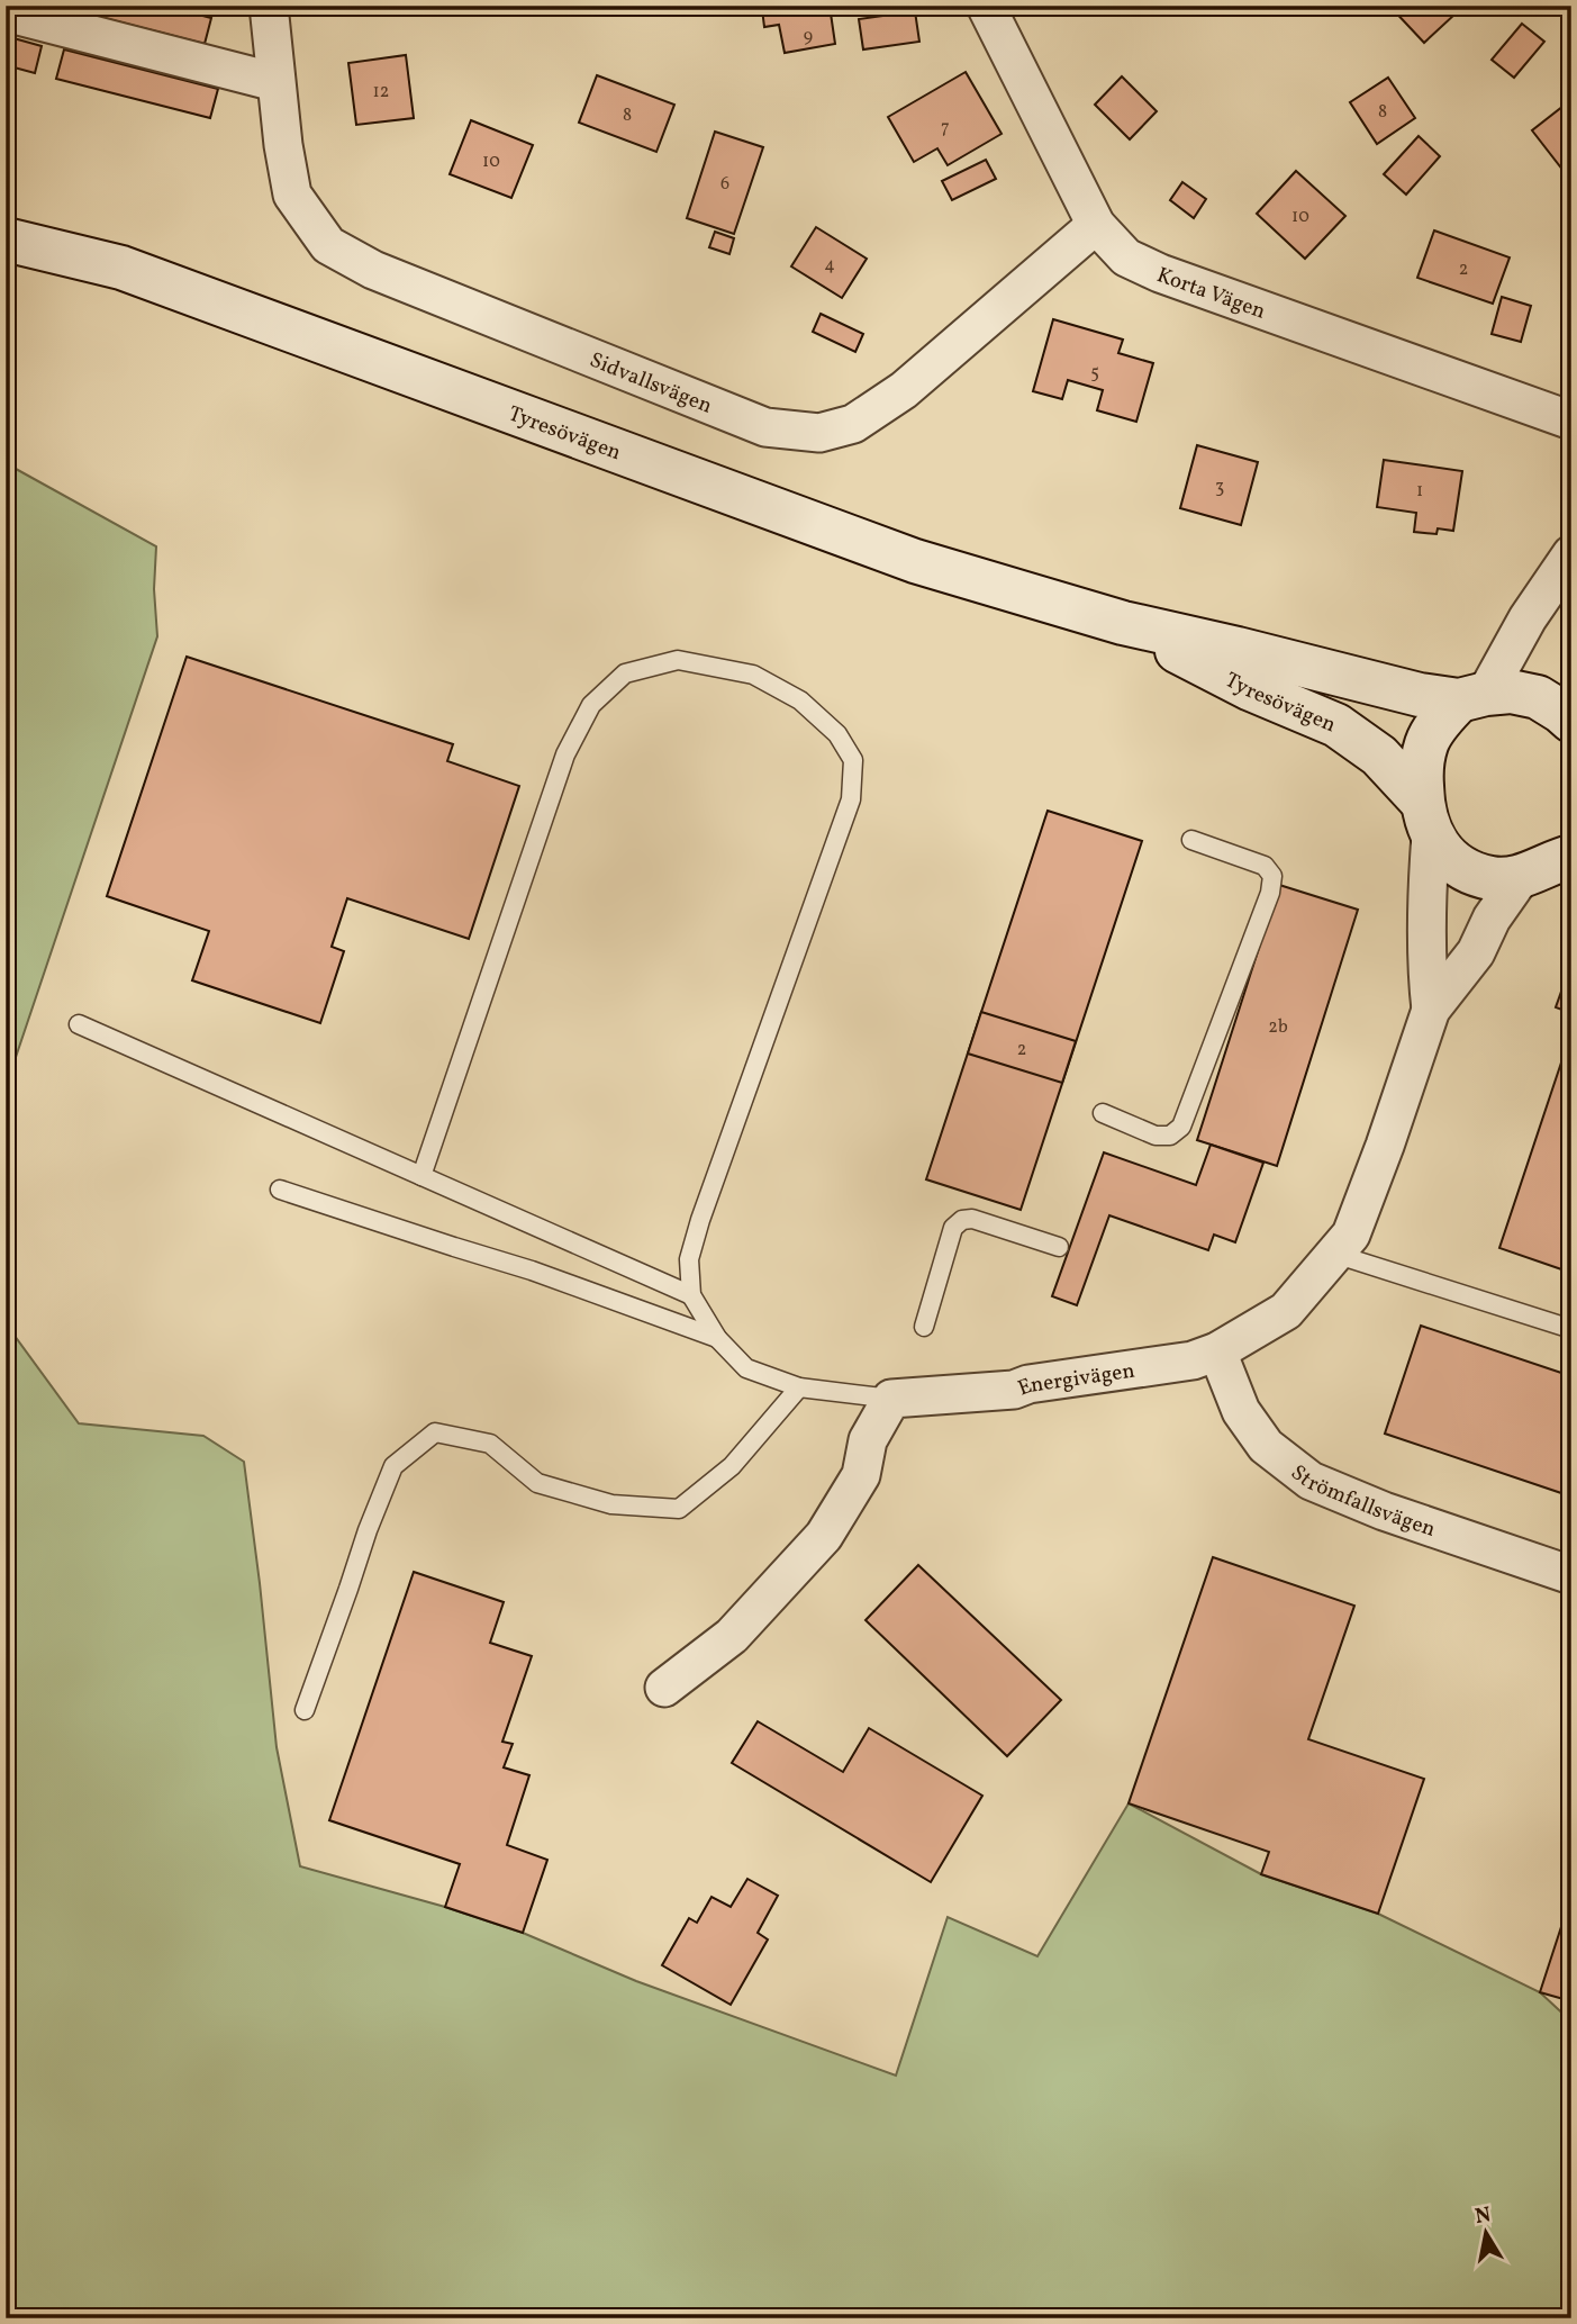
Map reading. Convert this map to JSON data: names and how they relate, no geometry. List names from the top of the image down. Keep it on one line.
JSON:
{"streets":{"main road":["Tyresövägen"],"street":["Korta Vägen","Sidvallsvägen","Energivägen","Strömfallsvägen"]},"crossings":[["Korta Vägen","Sidvallsvägen"],["Tyresövägen","Energivägen"],["Energivägen","Strömfallsvägen"]],"house_numbers":["9","12","8","8","7","10","6","10","4","2","5","3","1","2b","2"],"north":"top"}
